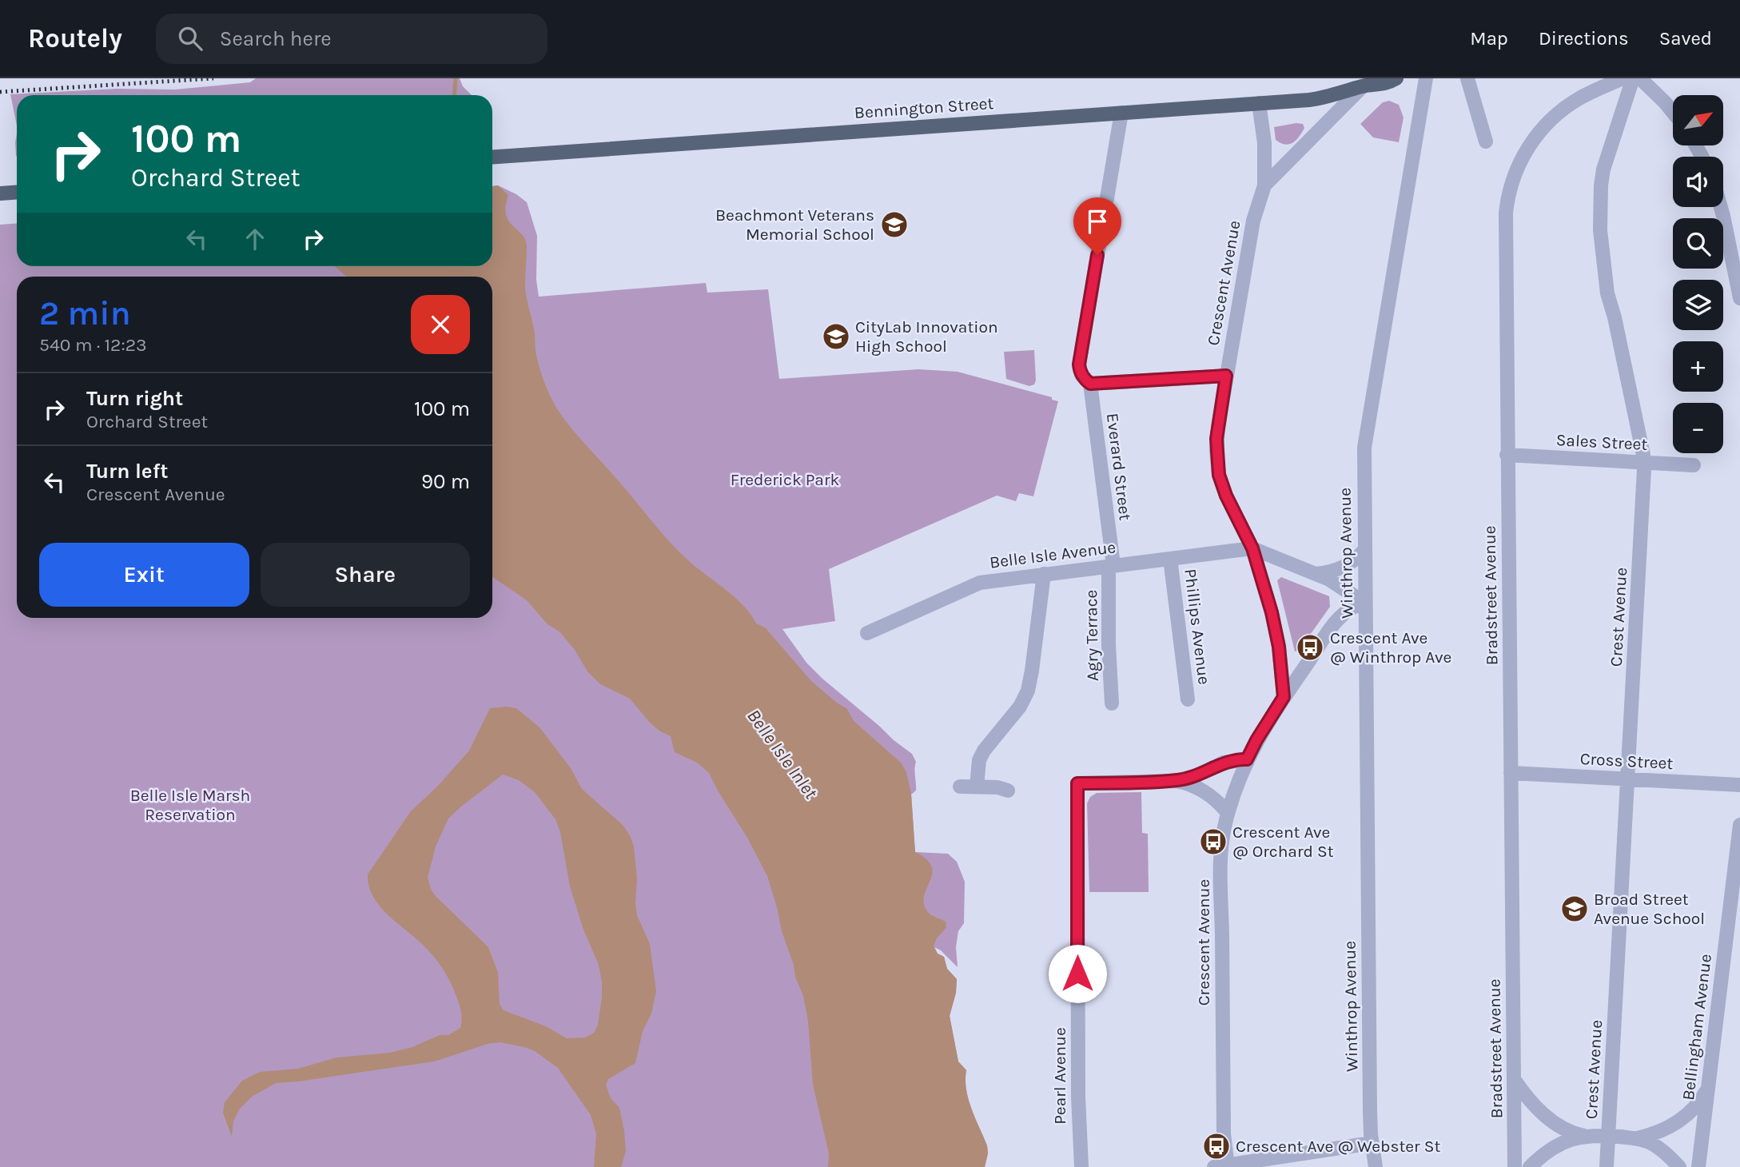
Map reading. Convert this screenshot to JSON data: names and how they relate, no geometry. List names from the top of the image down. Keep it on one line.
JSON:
{"streets":{"main road":["Bennington Street"],"street":["Crescent Avenue","Sales Street","Everard Street","Winthrop Avenue","Belle Isle Avenue","Bradstreet Avenue","Crest Avenue","Phillips Avenue","Agry Terrace","Cross Street","Bellingham Avenue","Pearl Avenue"]},"crossings":[["Bennington Street","Crescent Avenue"],["Bennington Street","Everard Street"],["Crescent Avenue","Winthrop Avenue"],["Crescent Avenue","Belle Isle Avenue"],["Sales Street","Bradstreet Avenue"],["Sales Street","Crest Avenue"],["Everard Street","Belle Isle Avenue"],["Everard Street","Agry Terrace"],["Belle Isle Avenue","Phillips Avenue"],["Belle Isle Avenue","Agry Terrace"],["Bradstreet Avenue","Cross Street"],["Crest Avenue","Cross Street"]],"water":["Belle Isle Inlet"],"parks":["Frederick Park","Belle Isle Marsh Reservation"],"places":{"school or university":["Beachmont Veterans Memorial School","CityLab Innovation High School","Broad Street Avenue School"],"bus stop":["Crescent Ave @ Winthrop Ave","Crescent Ave @ Orchard St","Crescent Ave @ Webster St"]},"north":"top right","page":{"header":"Routely","search":"Search here","nav":["Map","Directions","Saved"],"map_buttons":["+","−"],"turn":["100 m","Orchard Street"],"heading":["2 min","540 m · 12:23"],"list":[{"name":"Turn right","note":"Orchard Street","value":"100 m"},{"name":"Turn left","note":"Crescent Avenue","value":"90 m"}],"buttons":["Exit","Share"]}}
